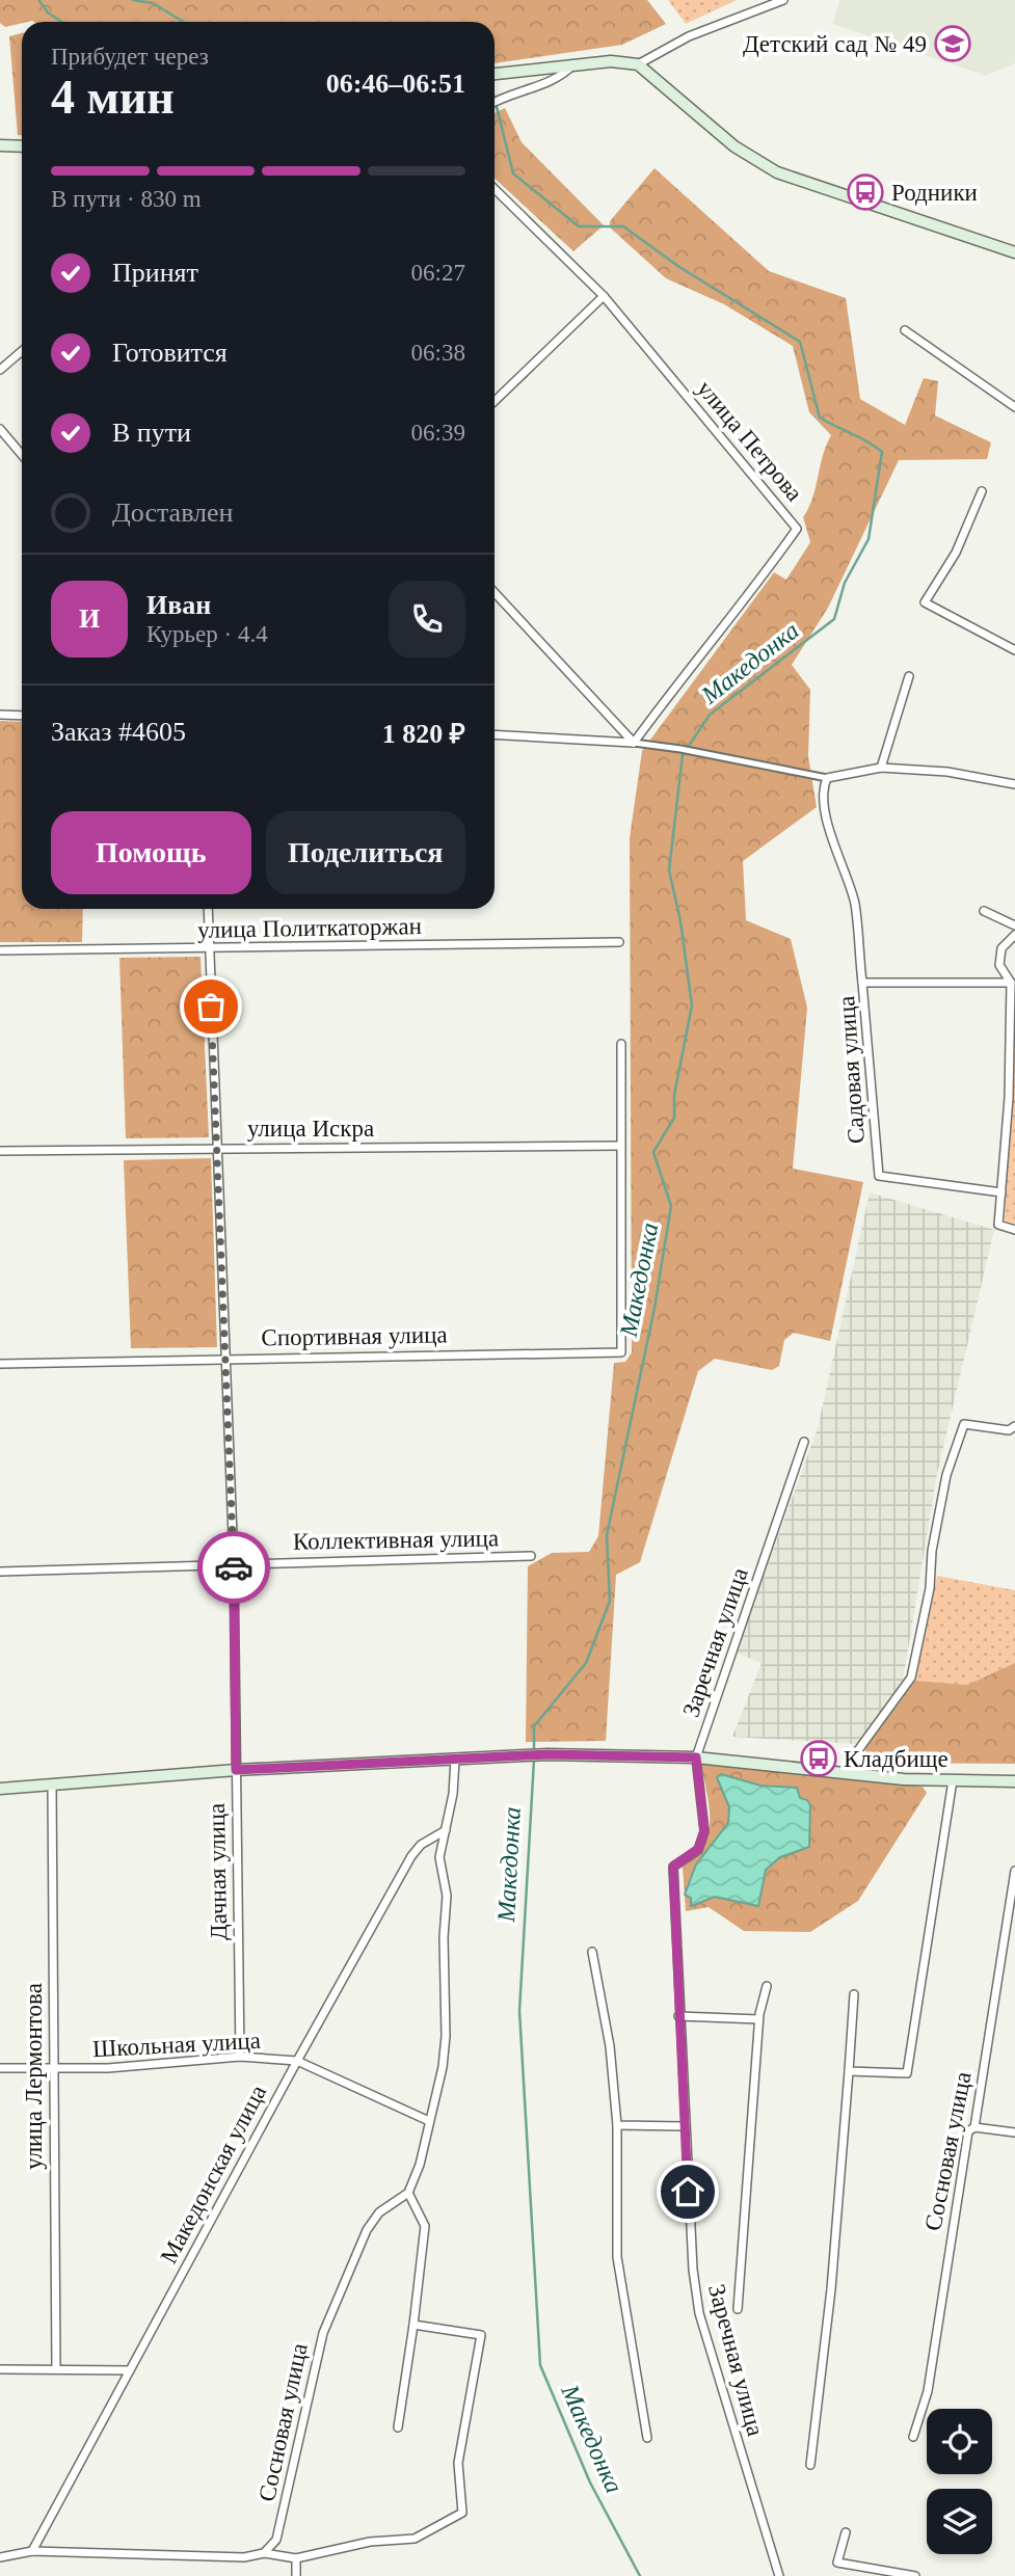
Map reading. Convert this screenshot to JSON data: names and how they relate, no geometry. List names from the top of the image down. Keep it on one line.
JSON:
{"streets":{"street":["улица Петрова","улица Политкаторжан","Садовая улица","улица Искра","Спортивная улица","Коллективная улица","Заречная улица","Дачная улица","Школьная улица","улица Лермонтова","Сосновая улица","Македонская улица"]},"crossings":[["улица Политкаторжан","Дачная улица"],["улица Искра","Спортивная улица"],["улица Искра","Дачная улица"],["Спортивная улица","Дачная улица"],["Коллективная улица","Дачная улица"],["Дачная улица","Школьная улица"],["Школьная улица","улица Лермонтова"],["Школьная улица","Македонская улица"]],"water":["Македонка"],"places":{"school or university":["Детский сад № 49"],"bus stop":["Родники","Кладбище"]},"page":{"heading":["4 мин","Прибудет через","06:46–06:51"],"panel":["Иван","Курьер · 4.4","Заказ #4605","1 820 ₽"],"bar":"В пути · 830 m","list":[["Принят","06:27"],["Готовится","06:38"],["В пути","06:39"],"Доставлен"],"round":"И","buttons":["Помощь","Поделиться"]}}
